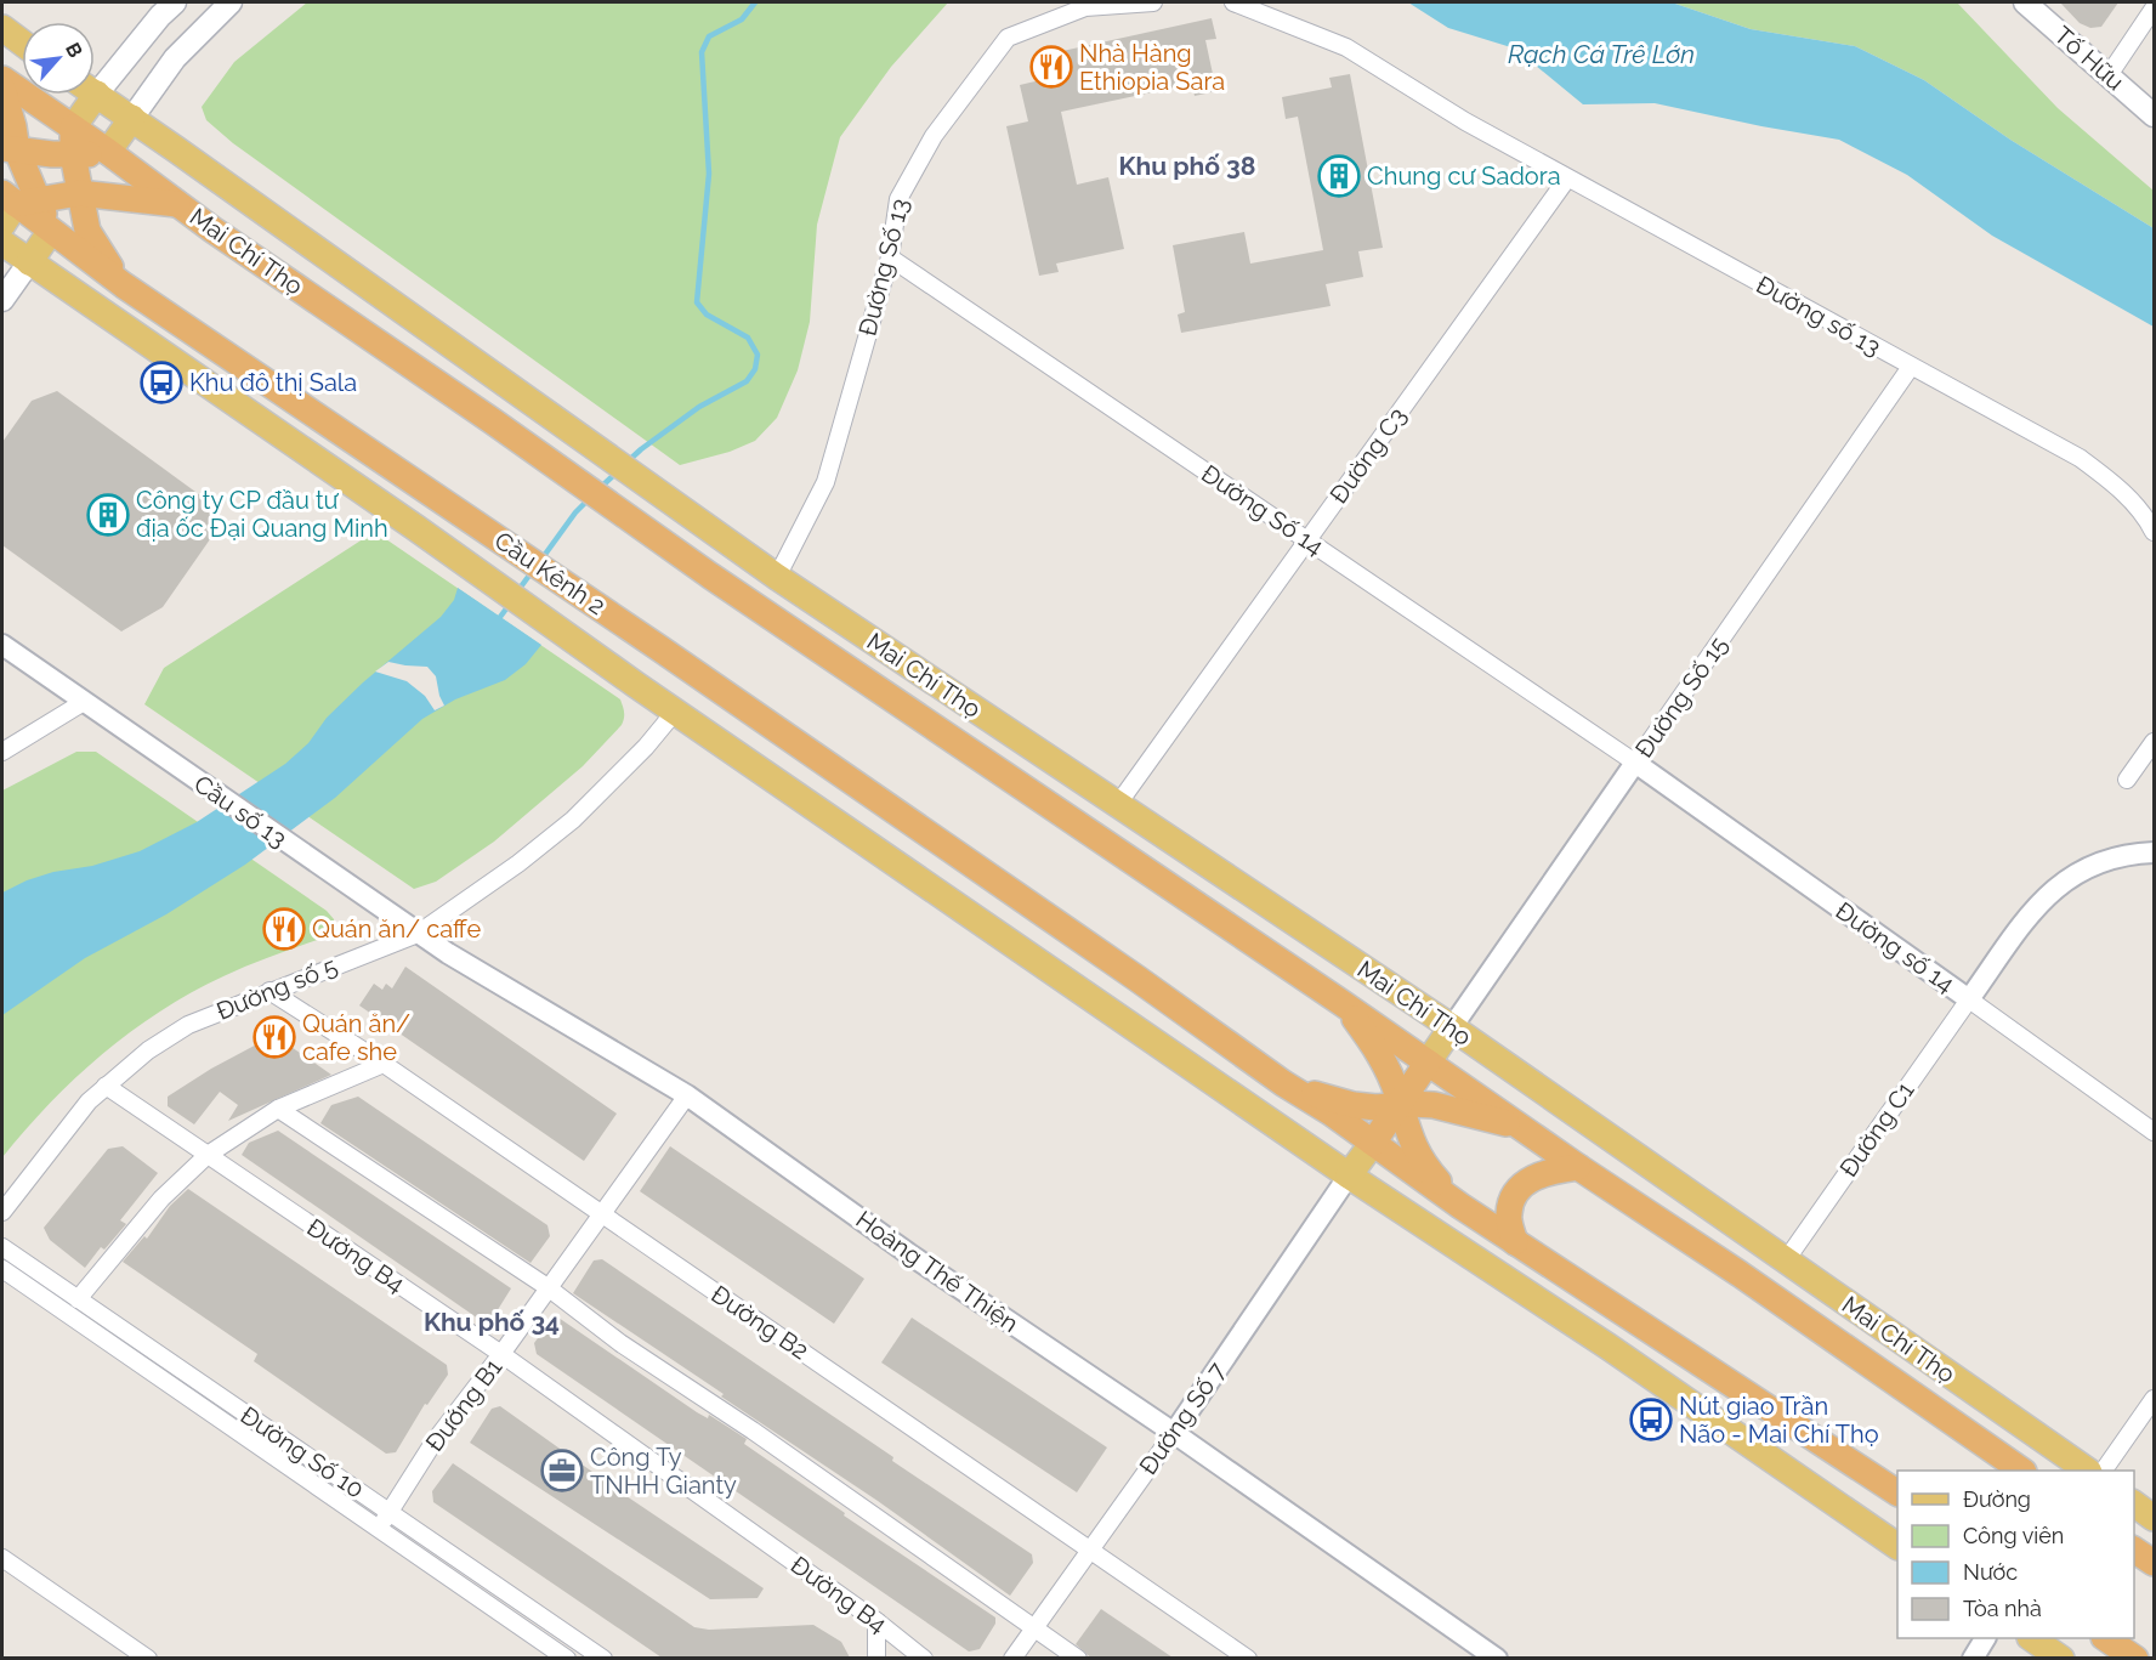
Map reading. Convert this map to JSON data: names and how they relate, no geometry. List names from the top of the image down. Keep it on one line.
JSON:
{"streets":{"highway":["Mai Chí Thọ","Cầu Kênh 2"],"main road":["Tố Hữu"],"street":["Đường Số 13","Đường số 13","Đường C3","Đường Số 14","Đường Số 15","Cầu số 13","Đường số 14","Đường số 5","Đường C1","Đường B4","Hoàng Thế Thiện","Đường B2","Đướng B1","Đường Số 7","Đường Số 10"]},"crossings":[["Mai Chí Thọ","Đường Số 13"],["Mai Chí Thọ","Đường C3"],["Mai Chí Thọ","Đường Số 15"],["Mai Chí Thọ","Đường C1"],["Đường Số 13","Đường Số 14"],["Đường số 13","Đường C3"],["Đường số 13","Đường Số 15"],["Đường C3","Đường Số 14"],["Đường Số 14","Đường Số 15"],["Đường Số 14","Đường số 14"],["Cầu Kênh 2","Đường số 5"],["Đường Số 15","Đường số 14"],["Cầu số 13","Hoàng Thế Thiện"],["Đường số 14","Đường C1"],["Đường số 5","Đường B4"],["Đường số 5","Hoàng Thế Thiện"],["Đường số 5","Đường B2"],["Đường B4","Đướng B1"],["Hoàng Thế Thiện","Đướng B1"],["Hoàng Thế Thiện","Đường Số 7"],["Đường B2","Đướng B1"],["Đường B2","Đường Số 7"],["Đướng B1","Đường Số 10"]],"districts":["Khu phố 38","Khu phố 34"],"water":["Rạch Cá Trê Lớn"],"places":{"restaurant":["Nhà Hàng Ethiopia Sara","Quán ăn/ caffe","Quán ăn/ cafe she"],"building":["Chung cư Sadora","Công ty CP đầu tư địa ốc Đại Quang Minh"],"bus stop":["Khu đô thị Sala","Nút giao Trần Não - Mai Chí Thọ"],"office":["Công Ty TNHH Gianty"]},"legend":["Đường","Công viên","Nước","Tòa nhà"],"north":"top right"}
